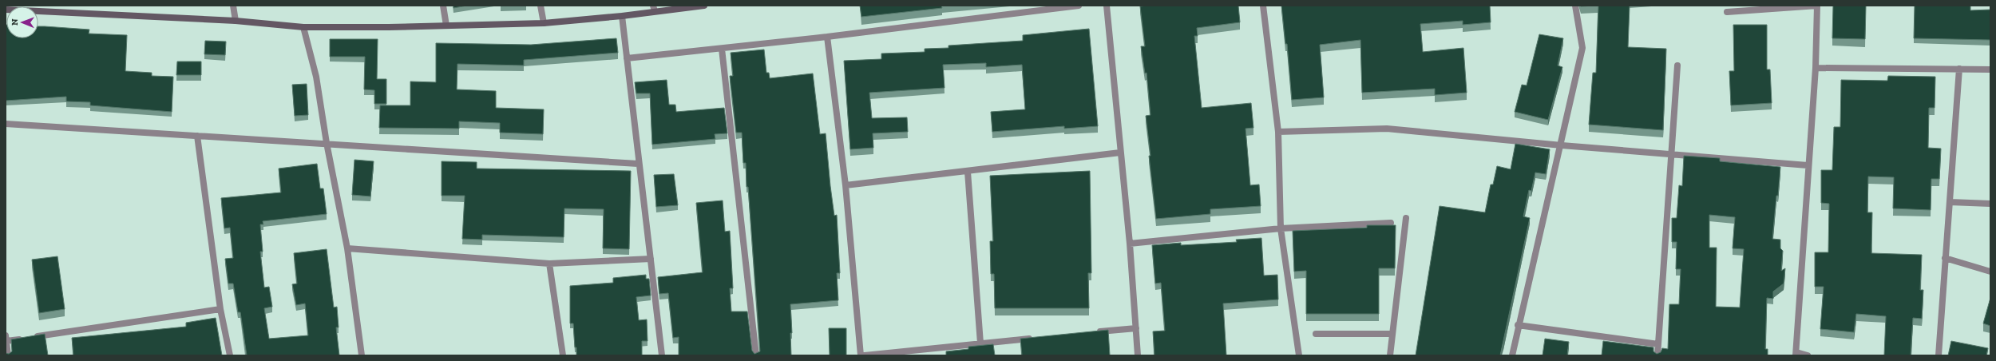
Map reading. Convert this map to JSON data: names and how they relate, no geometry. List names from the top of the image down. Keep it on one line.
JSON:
{"north":"left"}
